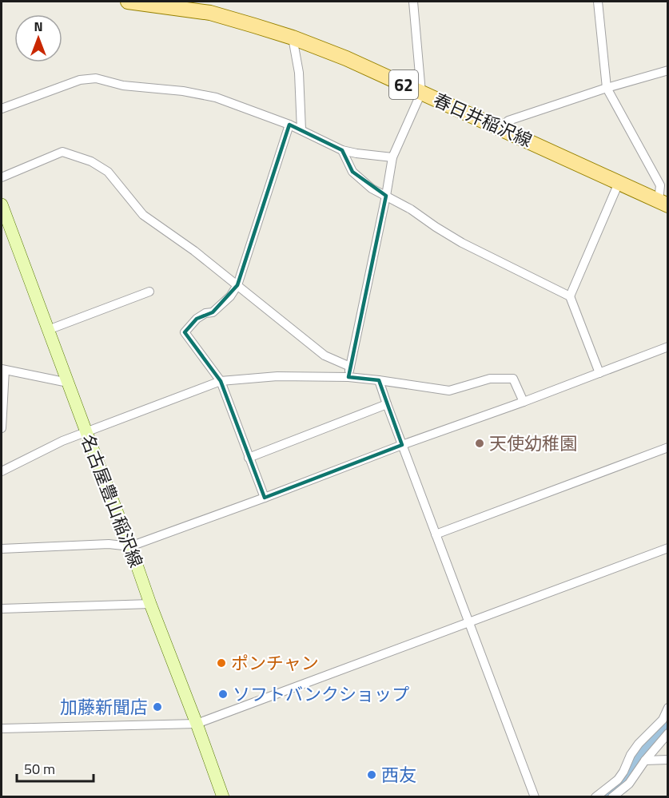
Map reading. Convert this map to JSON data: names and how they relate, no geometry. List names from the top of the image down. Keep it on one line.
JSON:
{"streets":{"main road":["62","春日井稲沢線","名古屋豊山稲沢線"]},"places":["天使幼稚園","ポンチャン","ソフトバンクショップ","加藤新聞店","西友"],"scale_bar":"50 m","north":"top"}
